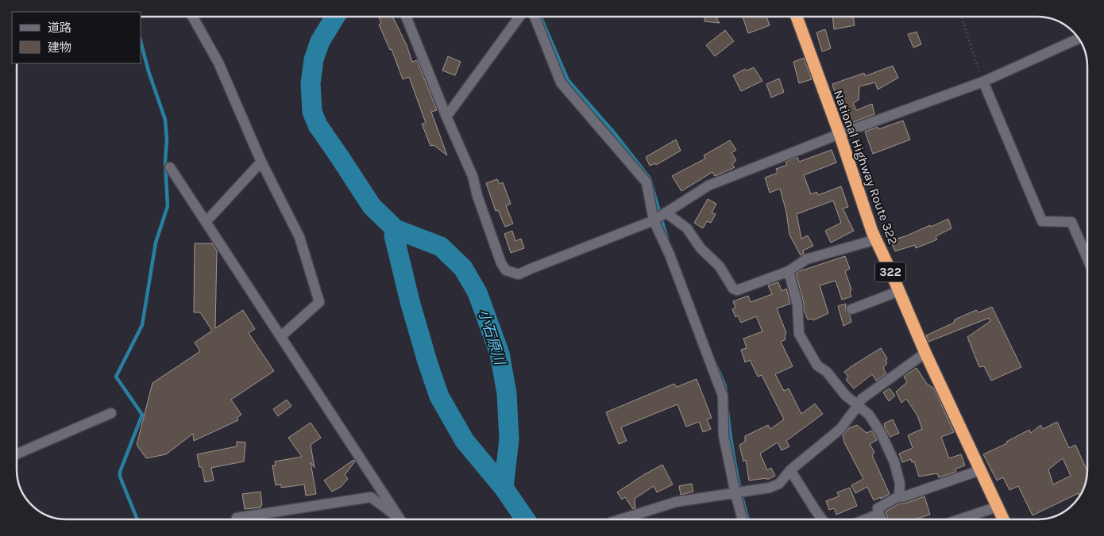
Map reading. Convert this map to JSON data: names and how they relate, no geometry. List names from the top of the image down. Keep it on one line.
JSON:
{"streets":{"highway":["National Highway Route 322","322"]},"water":["小石原川"],"legend":["道路","建物"]}
